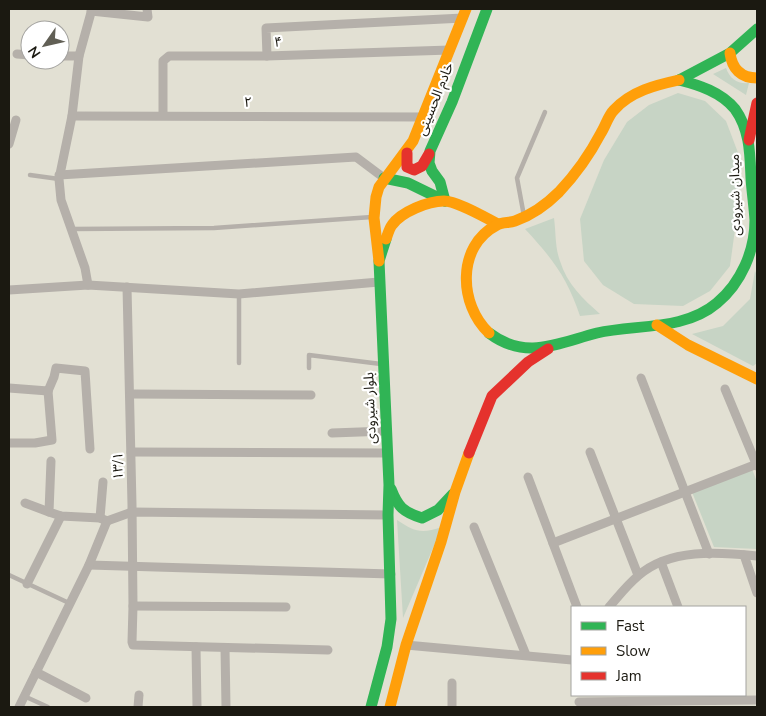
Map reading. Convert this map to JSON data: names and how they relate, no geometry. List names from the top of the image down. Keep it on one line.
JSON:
{"streets":{"main road":["خادم الحسینی","میدان شیرودی","بلوار شیرودی"],"street":["۴","۲","۱۳/۱"]},"crossings":[["۴","خادم الحسینی"],["۴","۲"],["خادم الحسینی","۲"],["خادم الحسینی","بلوار شیرودی"]],"legend":["Fast","Slow","Jam"],"north":"bottom left"}
